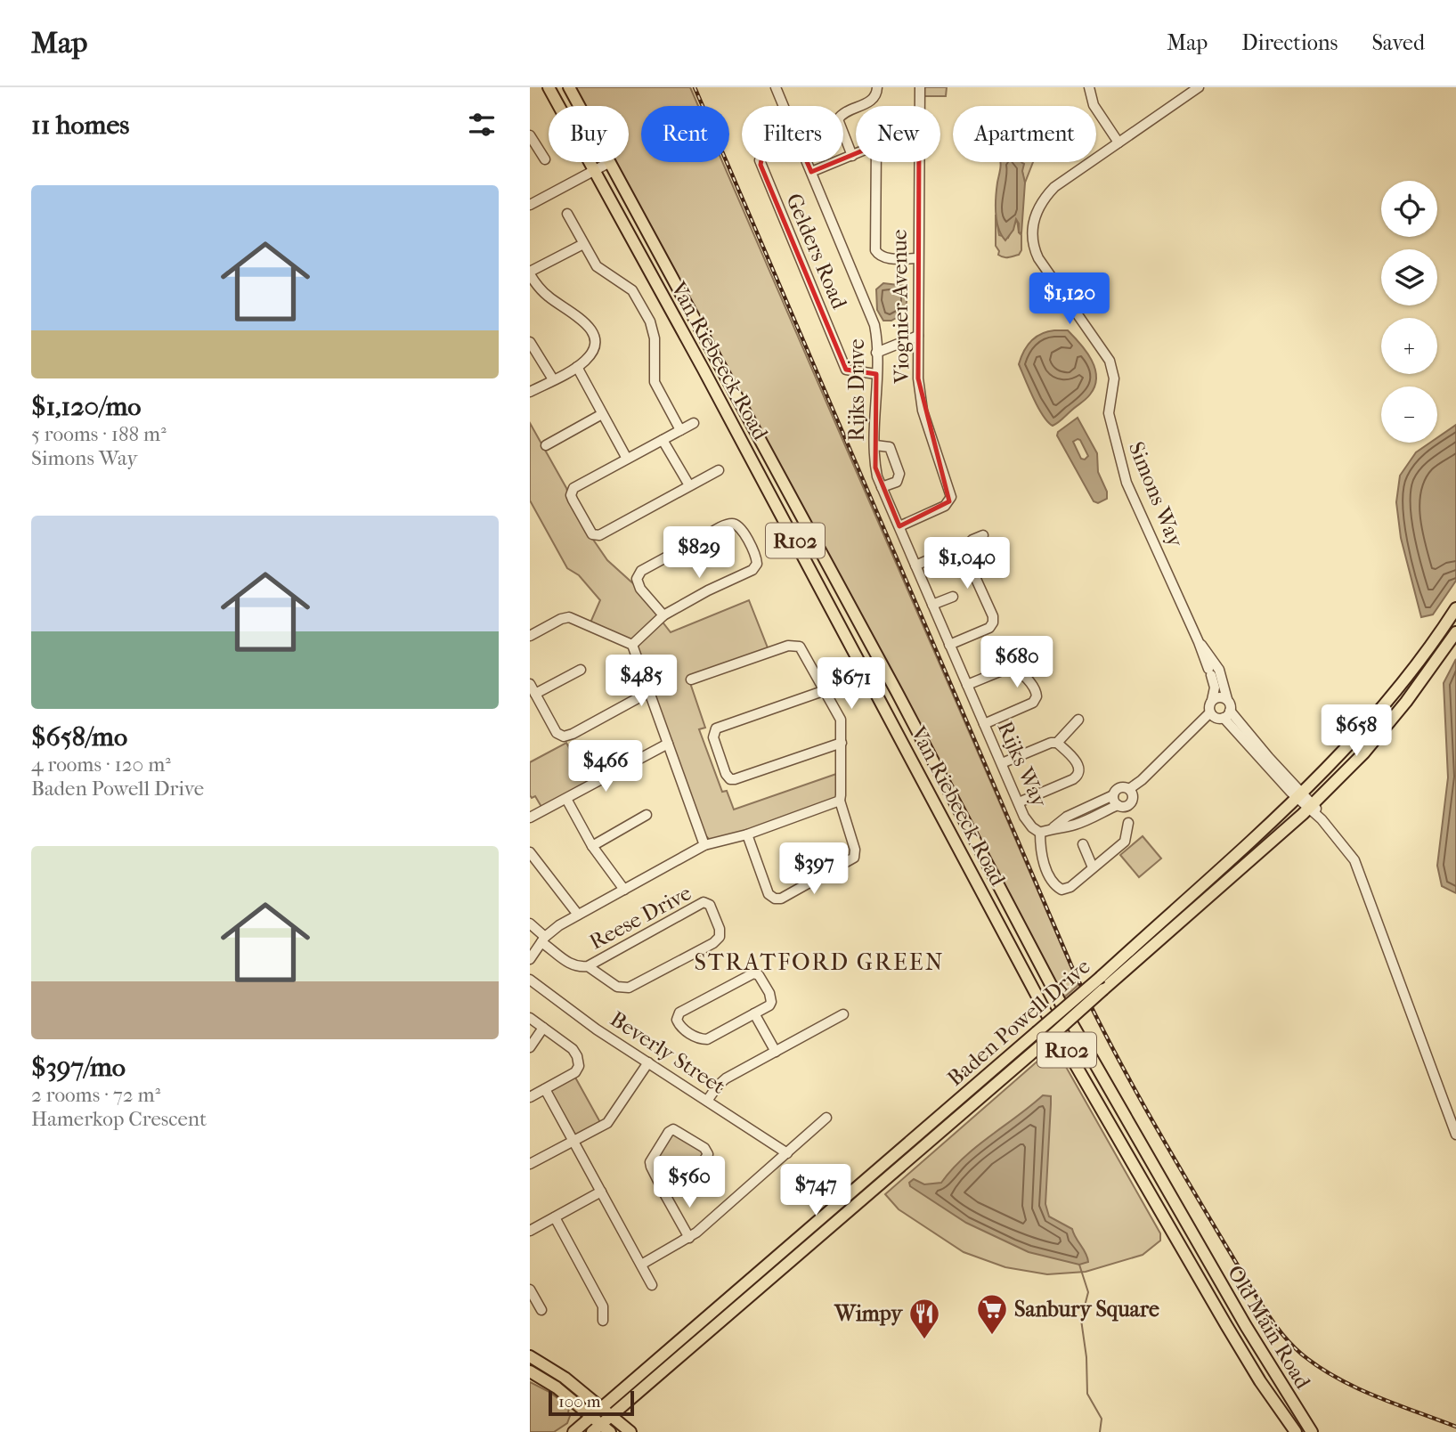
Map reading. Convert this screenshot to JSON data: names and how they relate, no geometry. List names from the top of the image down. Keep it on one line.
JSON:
{"streets":{"main road":["Van Riebeeck Road","R102","Baden Powell Drive","Old Main Road"],"street":["Gelders Road","Viognier Avenue","Rijks Drive","Simons Way","Rijks Way","Reese Drive","Beverly Street"]},"crossings":[["Gelders Road","Rijks Drive"],["Viognier Avenue","Rijks Way"],["Van Riebeeck Road","Old Main Road"],["Rijks Drive","Rijks Way"]],"districts":["STRATFORD GREEN"],"places":{"supermarket":["Sanbury Square"],"restaurant":["Wimpy"]},"scale_bar":"100 m","page":{"header":"Map","nav":["Map","Directions","Saved"],"heading":"11 homes","chip":["Buy","Rent","Filters","New","Apartment"],"list":[{"name":"$1,120/mo","note":"5 rooms · 188 m² · Simons Way"},{"name":"$658/mo","note":"4 rooms · 120 m² · Baden Powell Drive"},{"name":"$397/mo","note":"2 rooms · 72 m² · Hamerkop Crescent"}],"map_buttons":["+","−"],"price":["$1,120","$829","$1,040","$680","$485","$671","$658","$466","$397","$560","$747"],"scale":"100 m"}}
